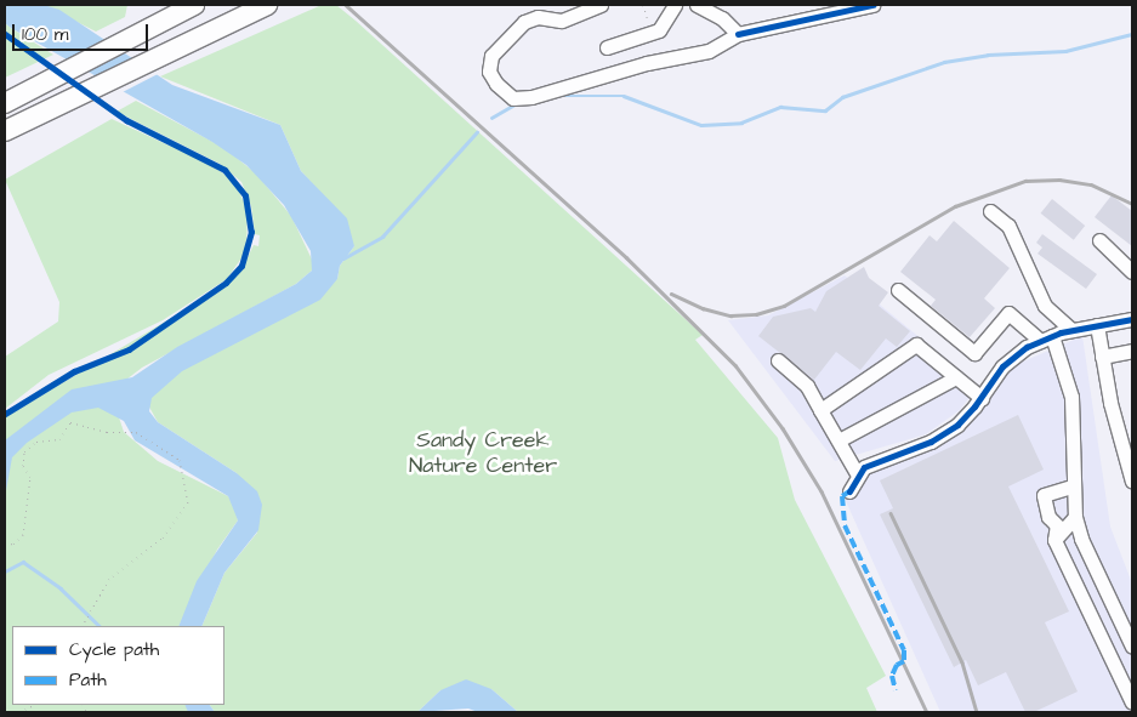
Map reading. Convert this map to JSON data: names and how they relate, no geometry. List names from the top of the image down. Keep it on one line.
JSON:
{"parks":["Sandy Creek Nature Center"],"legend":["Cycle path","Path"],"scale_bar":"100 m"}
